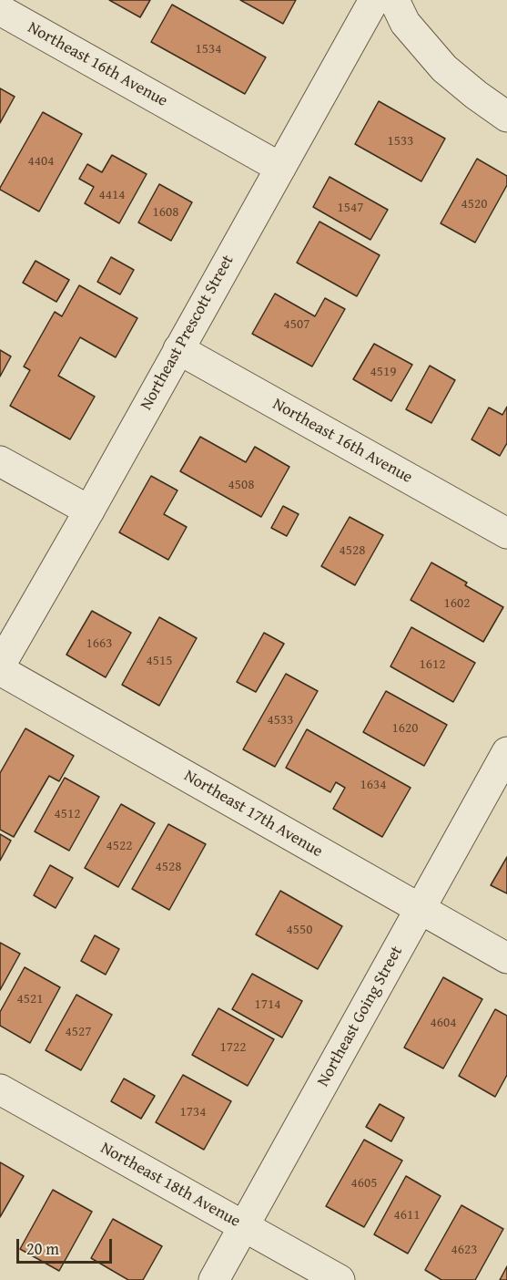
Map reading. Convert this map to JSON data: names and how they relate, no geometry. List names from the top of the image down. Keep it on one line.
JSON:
{"streets":{"street":["Northeast 16th Avenue","Northeast Prescott Street","Northeast 17th Avenue","Northeast Going Street","Northeast 18th Avenue"]},"crossings":[["Northeast 16th Avenue","Northeast Prescott Street"],["Northeast 17th Avenue","Northeast Going Street"],["Northeast Going Street","Northeast 18th Avenue"]],"house_numbers":["1534","1533","4404","4414","4520","1547","1608","4507","4519","4508","4528","1602","1663","4515","1612","4533","1620","1634","4512","4522","4528","4550","4521","1714","4604","4527","1722","1734","4605","4611","4623"],"scale_bar":"20 m"}
